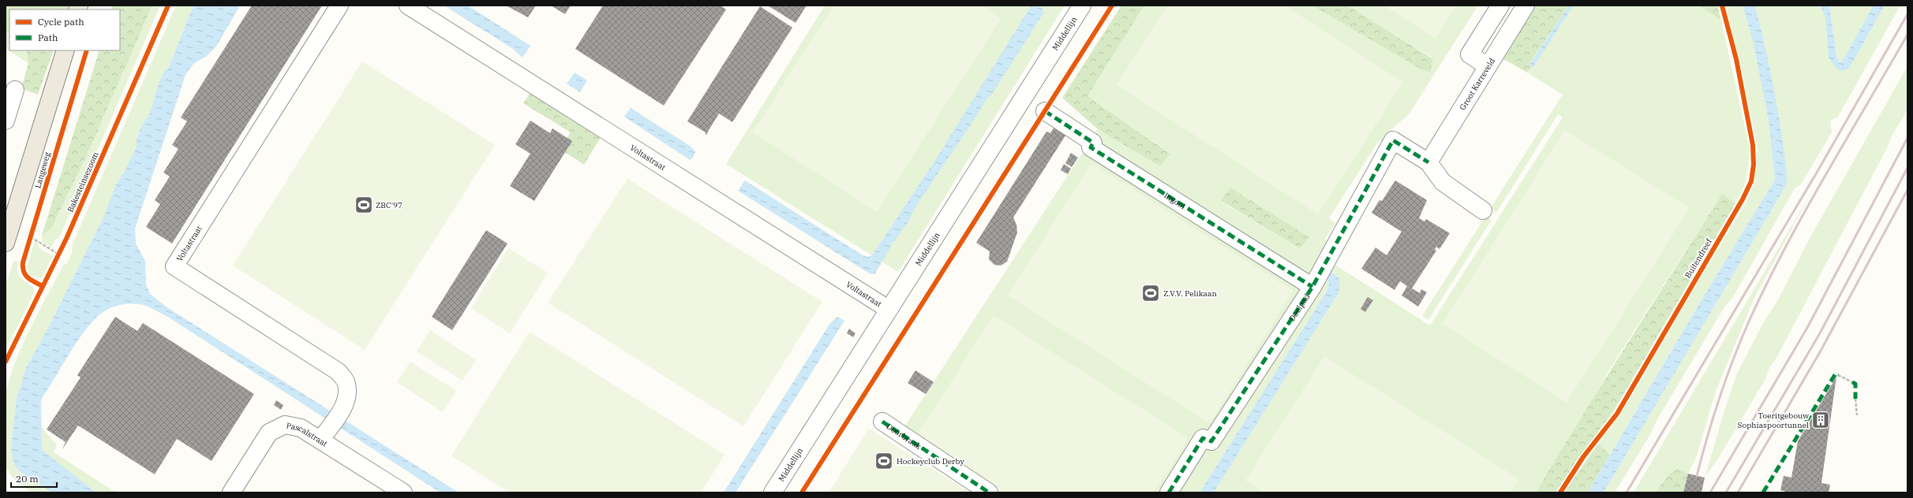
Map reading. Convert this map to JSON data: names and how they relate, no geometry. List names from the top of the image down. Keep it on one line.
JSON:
{"streets":{"main road":["Langeweg"],"street":["Middellijn","Groot Karreveld","Voltastraat","Ingooi","Doelpad","Pascalstraat","Doorbraak"],"cycle path":["Bakesteinsezoom","Buitendreef"]},"crossings":[["Middellijn","Voltastraat"],["Groot Karreveld","Doelpad"],["Voltastraat","Pascalstraat"],["Ingooi","Doelpad"]],"places":{"sports":["ZBC'97","Z.V.V. Pelikaan","Hockeyclub Derby"],"building":["Toeritgebouw Sophiaspoortunnel"]},"legend":["Cycle path","Path"],"scale_bar":"20 m"}
